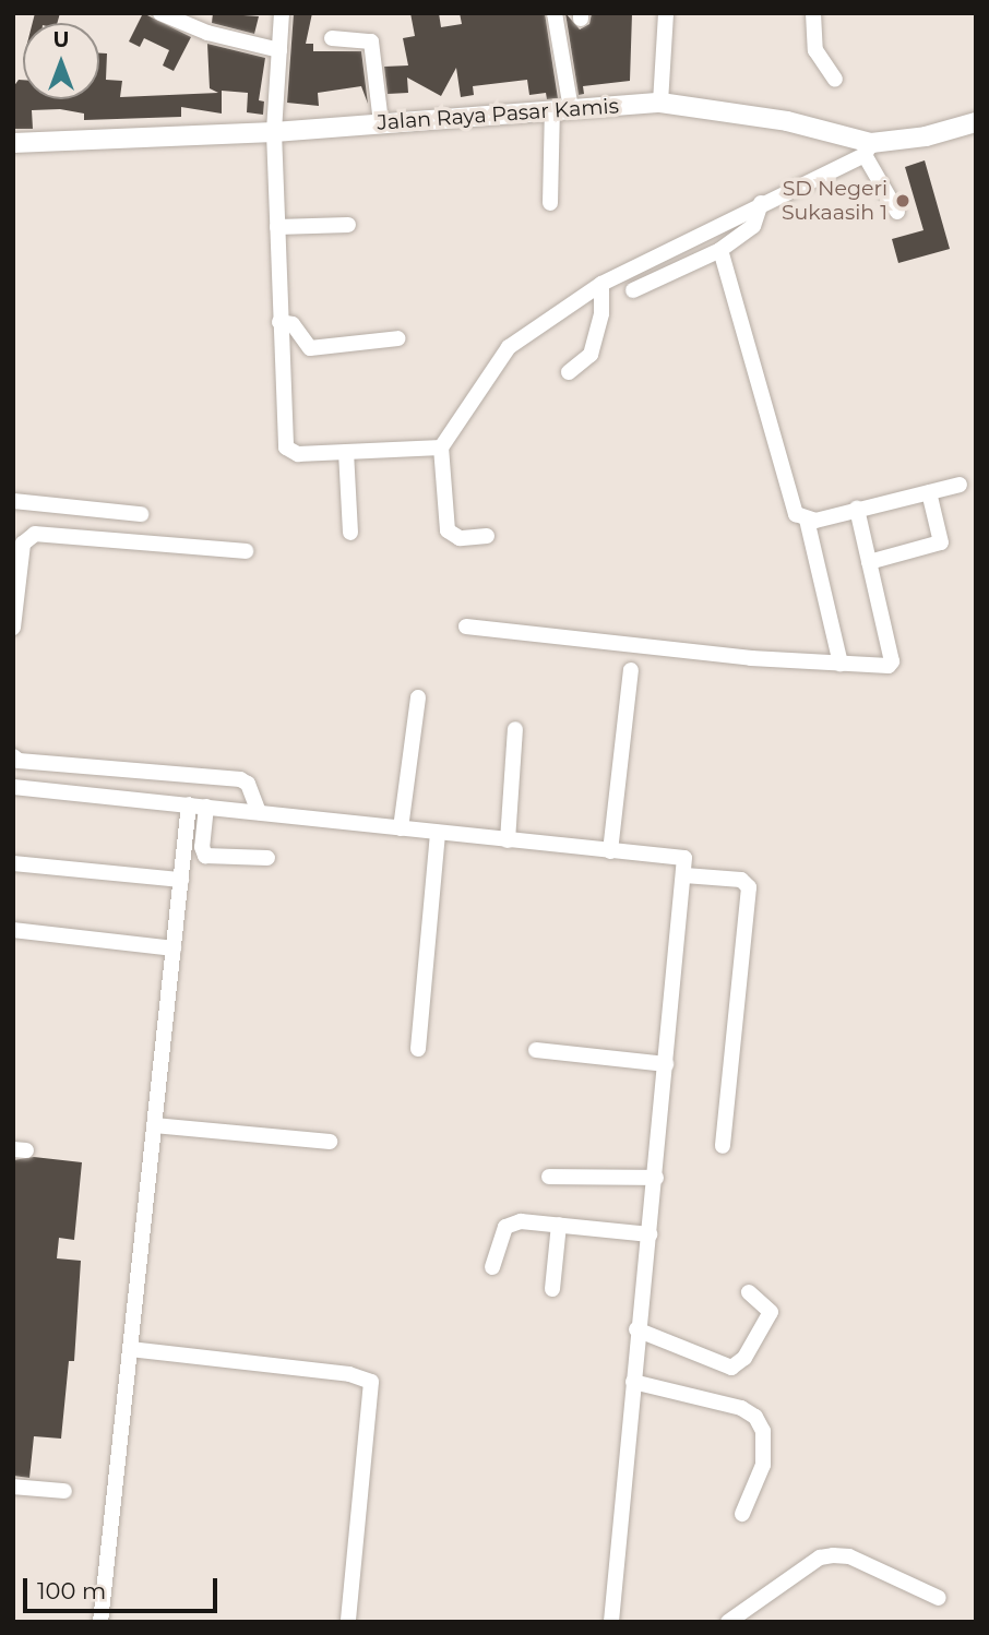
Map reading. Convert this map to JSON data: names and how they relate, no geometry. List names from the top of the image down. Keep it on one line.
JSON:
{"streets":{"main road":["Jalan Raya Pasar Kamis"]},"places":["SD Negeri Sukaasih 1"],"scale_bar":"100 m","north":"top"}
